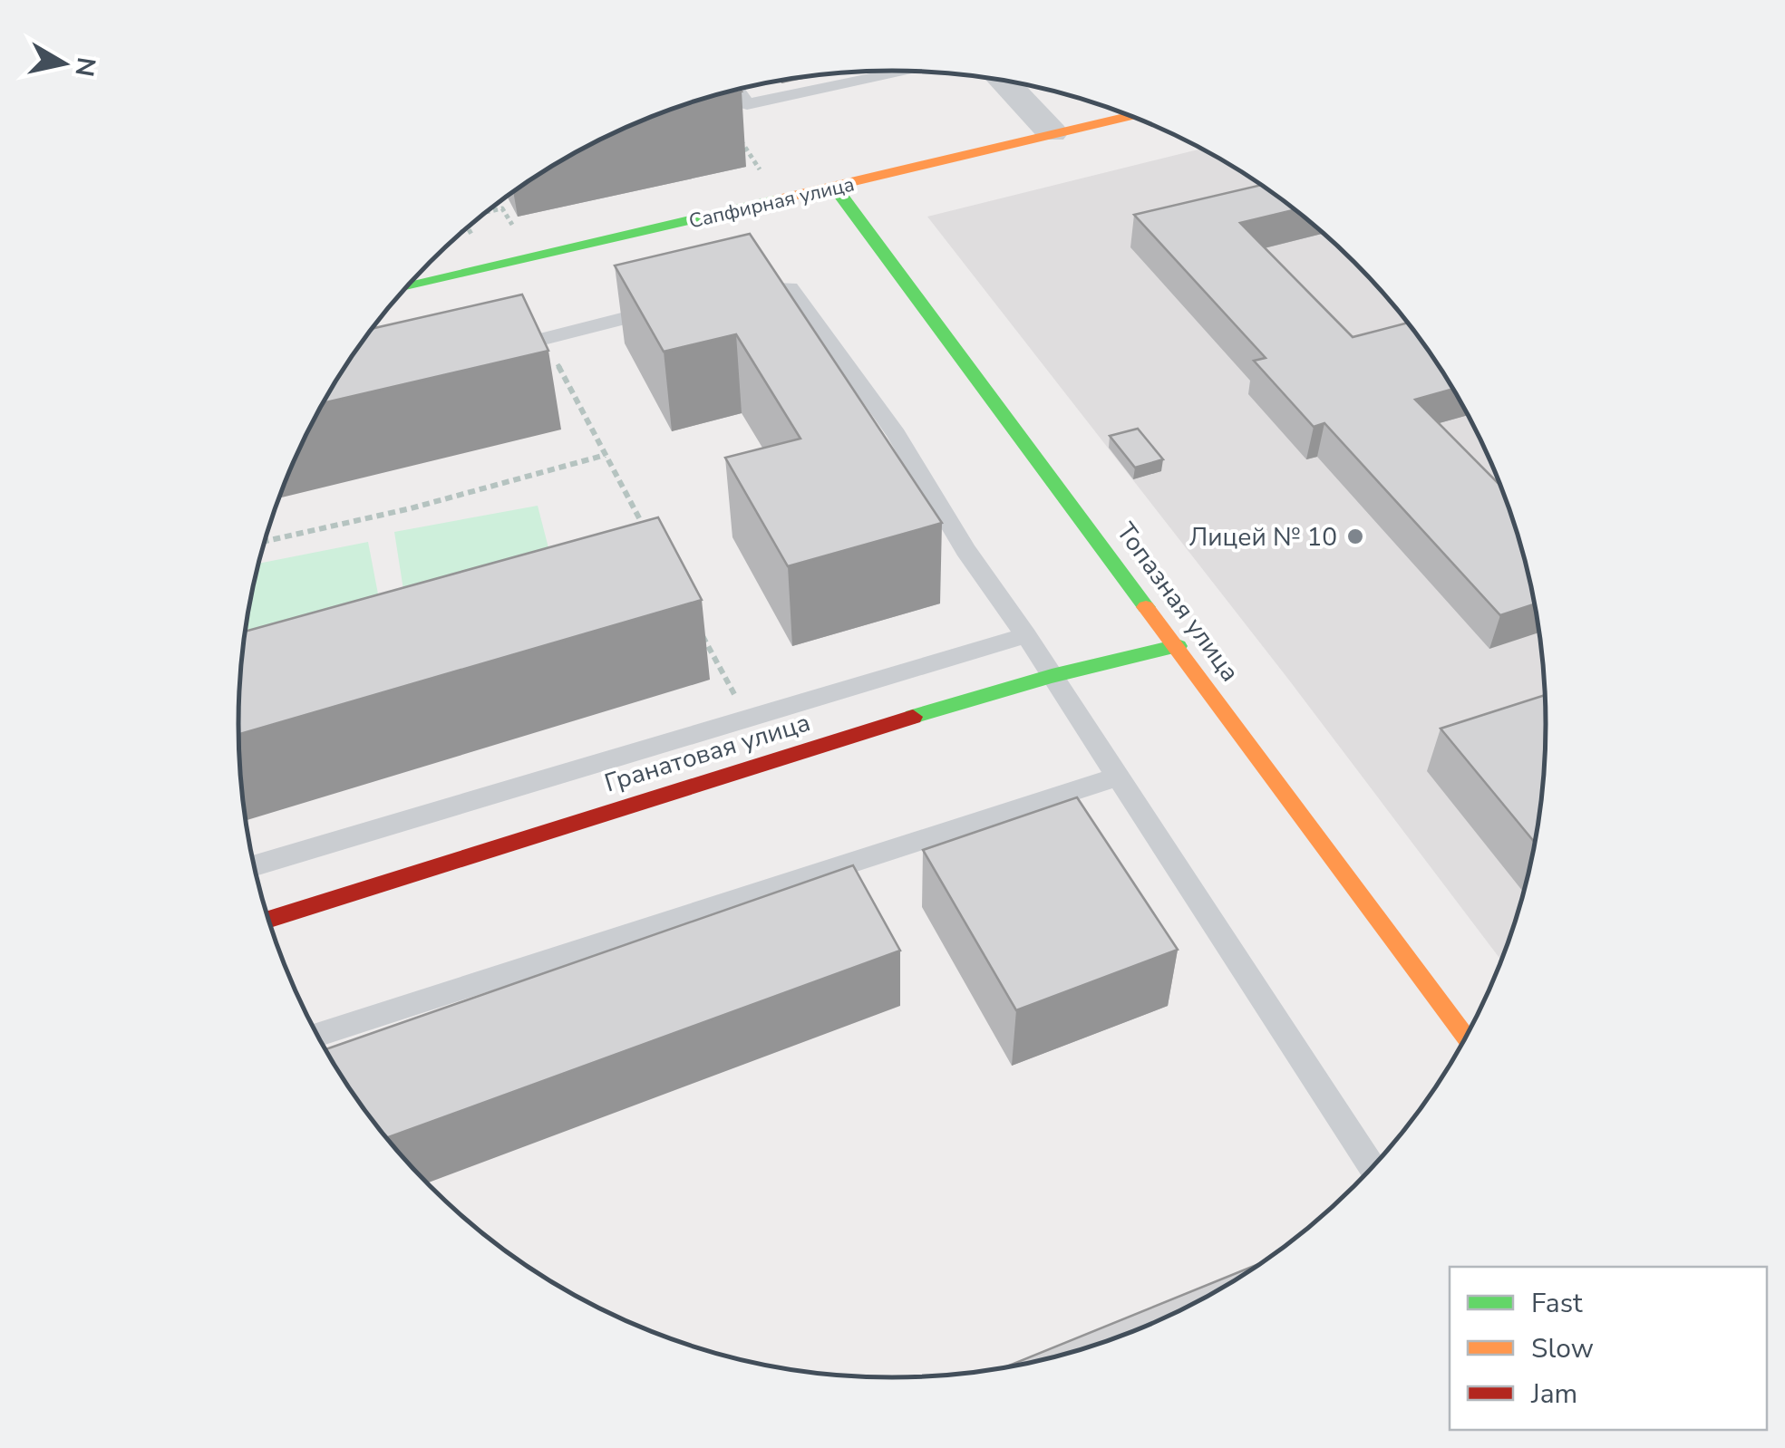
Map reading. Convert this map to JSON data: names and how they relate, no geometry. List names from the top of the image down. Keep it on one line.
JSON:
{"streets":{"street":["Сапфирная улица","Топазная улица","Гранатовая улица"]},"crossings":[["Сапфирная улица","Топазная улица"],["Топазная улица","Гранатовая улица"]],"places":["Лицей № 10"],"legend":["Fast","Slow","Jam"],"north":"right"}
